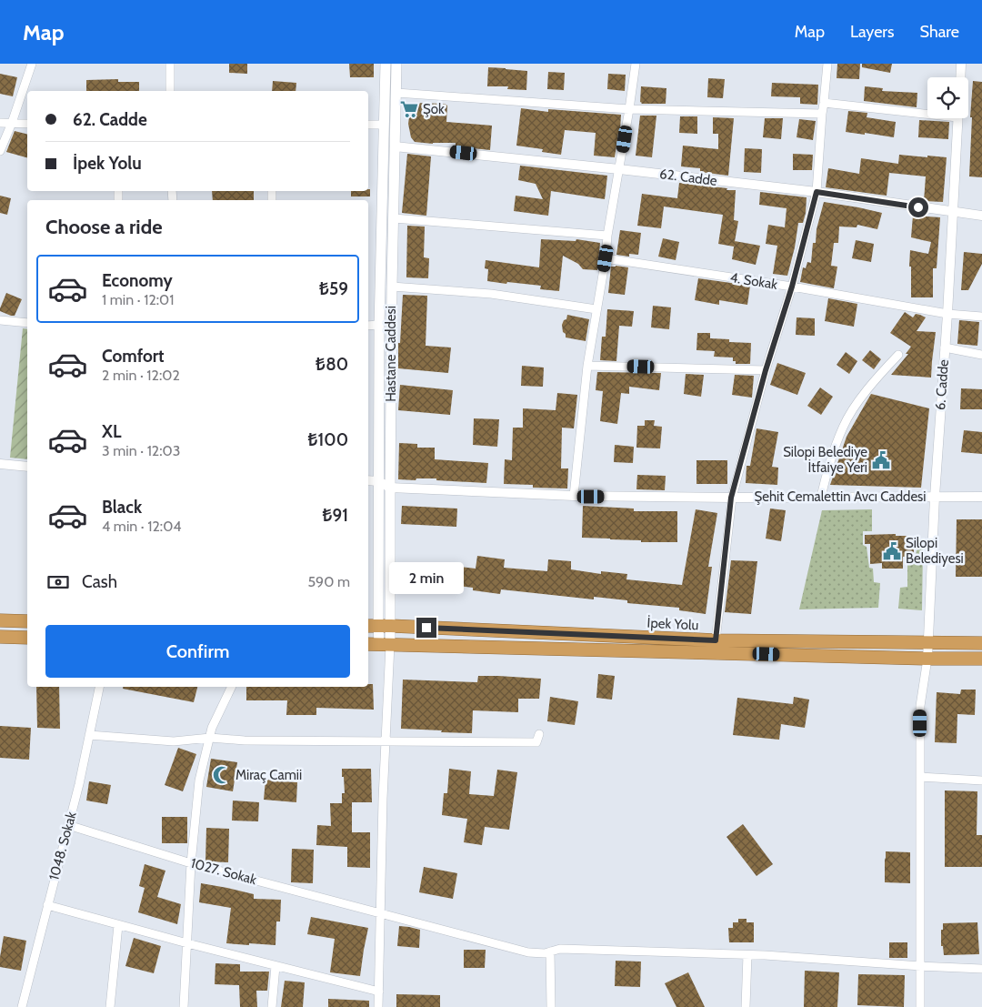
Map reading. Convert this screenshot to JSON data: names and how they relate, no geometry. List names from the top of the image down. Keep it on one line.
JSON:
{"streets":{"highway":["İpek Yolu"],"main road":["Hastane Caddesi"],"street":["62. Cadde","4. Sokak","6. Cadde","Şehit Cemalettin Avcı Caddesi","1048. Sokak","1027. Sokak"]},"crossings":[["62. Cadde","Hastane Caddesi"],["62. Cadde","6. Cadde"],["4. Sokak","6. Cadde"],["Hastane Caddesi","Şehit Cemalettin Avcı Caddesi"],["Hastane Caddesi","İpek Yolu"],["6. Cadde","Şehit Cemalettin Avcı Caddesi"],["6. Cadde","İpek Yolu"],["1048. Sokak","1027. Sokak"]],"places":{"supermarket":["Şok"],"public building":["Silopi Belediye İtfaiye Yeri","Silopi Belediyesi"],"mosque":["Miraç Camii"]},"page":{"header":"Map","nav":["Map","Layers","Share"],"banner":["62. Cadde","İpek Yolu"],"heading":"Choose a ride","list":[{"name":"Economy","note":"1 min · 12:01","value":"₺59"},{"name":"Comfort","note":"2 min · 12:02","value":"₺80"},{"name":"XL","note":"3 min · 12:03","value":"₺100"},{"name":"Black","note":"4 min · 12:04","value":"₺91"}],"pay":["Cash","590 m"],"bubble":"2 min","buttons":"Confirm"}}
